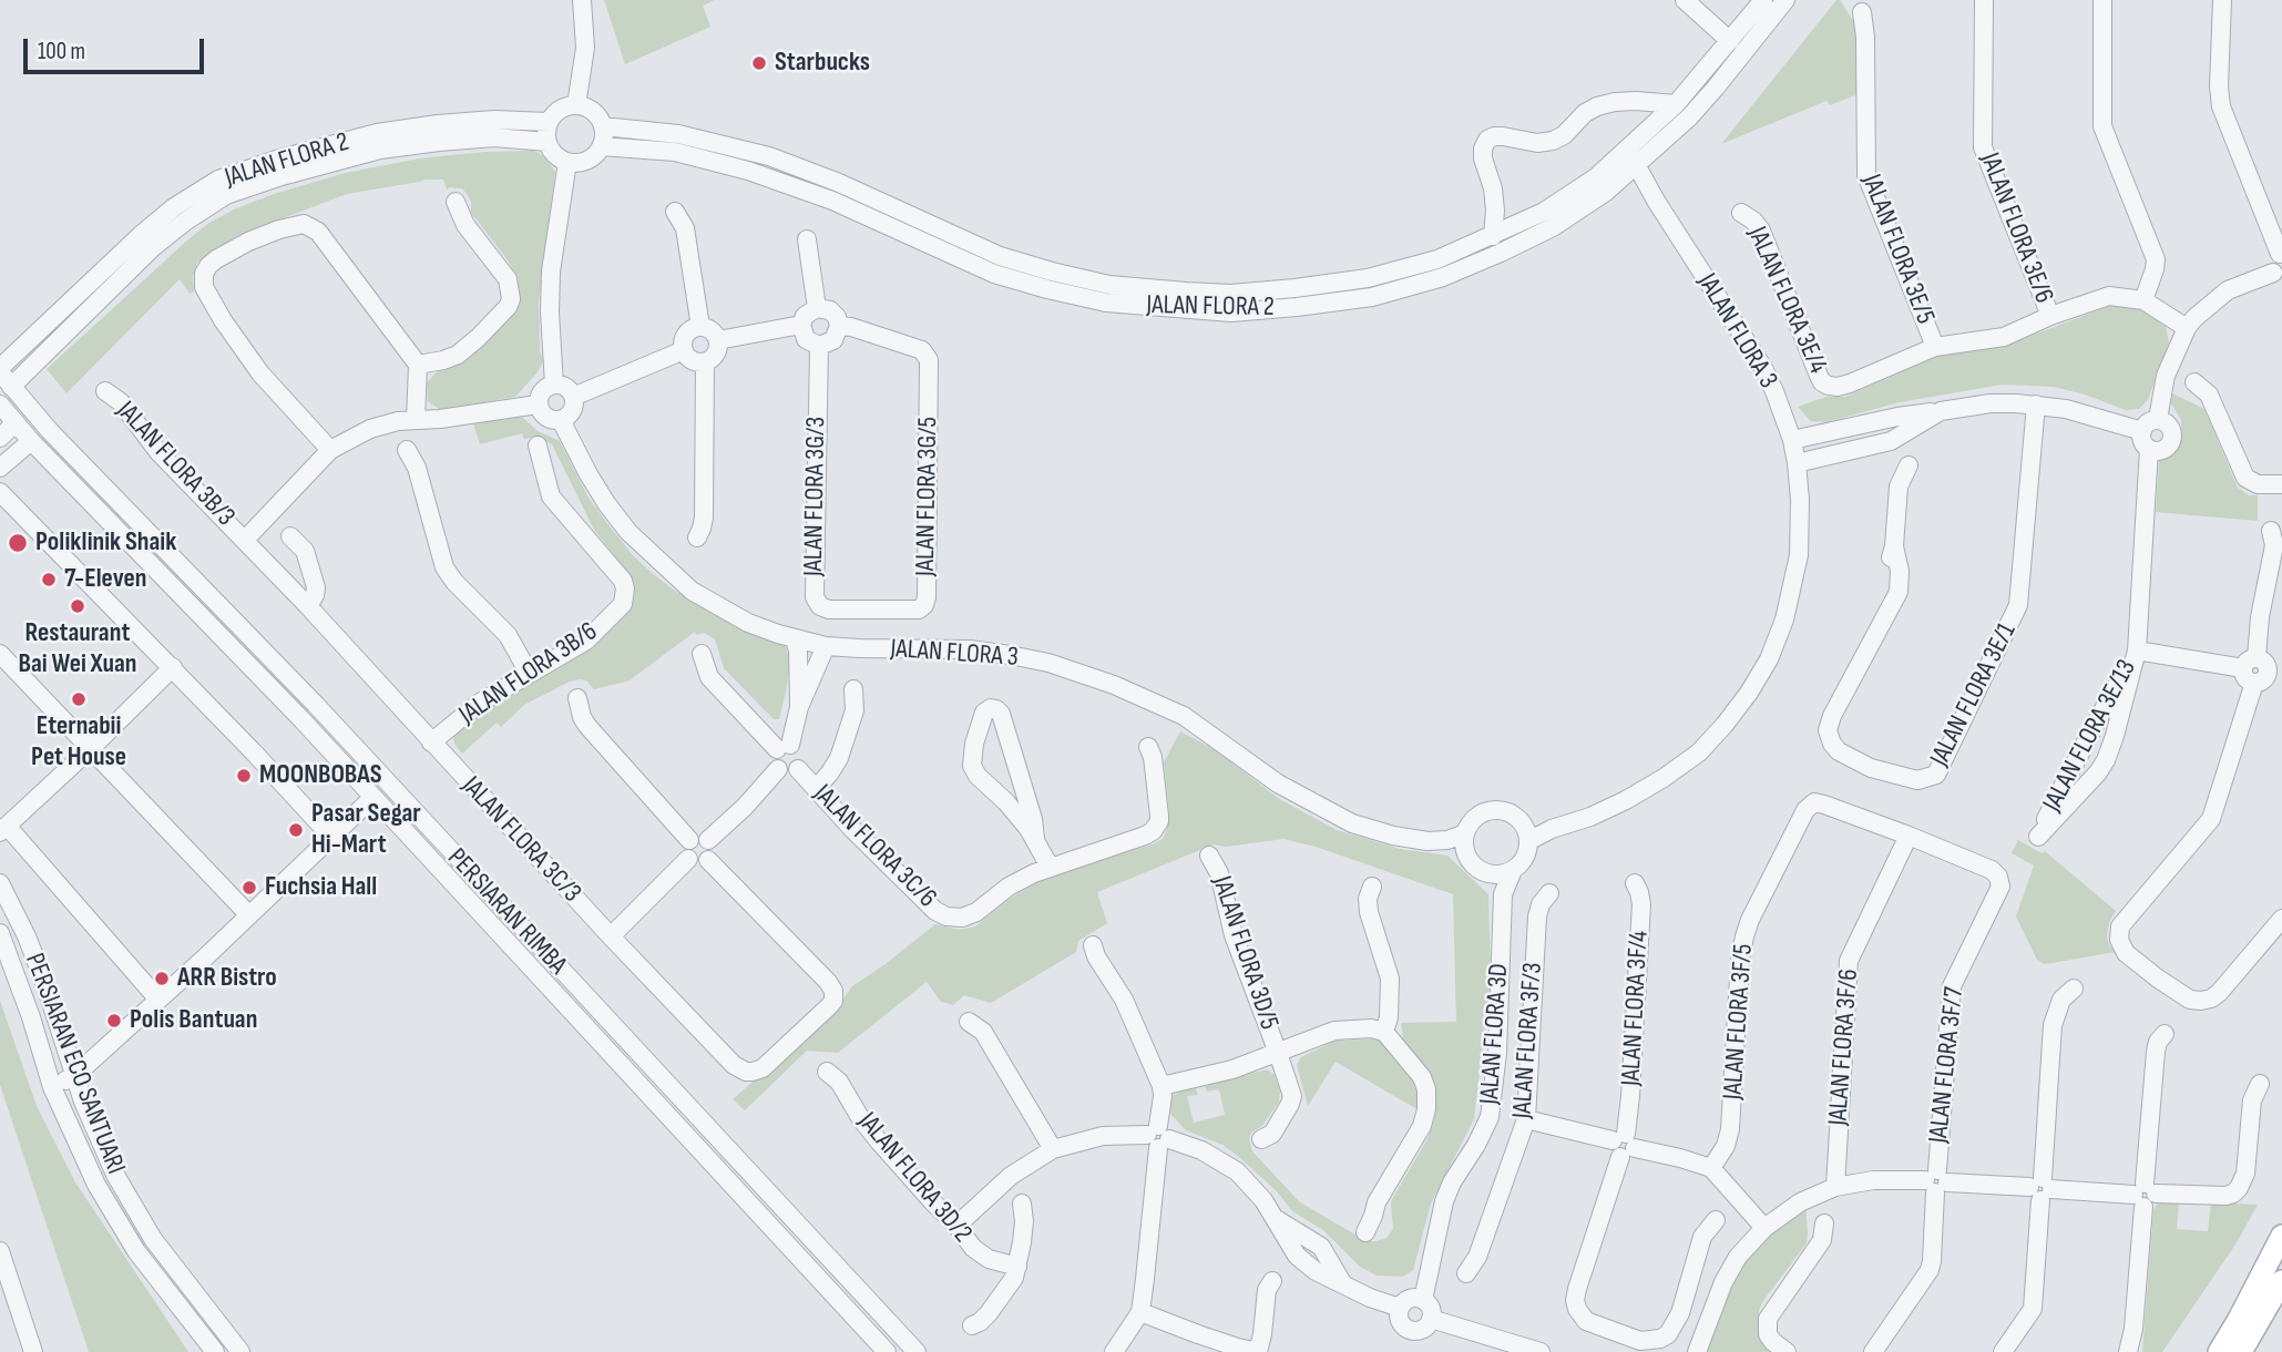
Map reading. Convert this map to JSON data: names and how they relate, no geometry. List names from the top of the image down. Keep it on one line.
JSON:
{"streets":{"street":["JALAN FLORA 2","JALAN FLORA 3E/6","JALAN FLORA 3E/5","JALAN FLORA 3E/4","JALAN FLORA 3","JALAN FLORA 3B/3","JALAN FLORA 3G/3","JALAN FLORA 3G/5","JALAN FLORA 3B/6","JALAN FLORA 3E/1","JALAN FLORA 3E/13","JALAN FLORA 3C/3","JALAN FLORA 3C/6","PERSIARAN RIMBA","JALAN FLORA 3D/5","JALAN FLORA 3F/4","JALAN FLORA 3F/5","JALAN FLORA 3D","JALAN FLORA 3F/3","JALAN FLORA 3F/6","PERSIARAN ECO SANTUARI","JALAN FLORA 3F/7","JALAN FLORA 3D/2"]},"crossings":[["JALAN FLORA 2","JALAN FLORA 3"],["JALAN FLORA 2","PERSIARAN RIMBA"],["JALAN FLORA 3E/5","JALAN FLORA 3E/4"],["JALAN FLORA 3","JALAN FLORA 3D"],["JALAN FLORA 3B/3","JALAN FLORA 3C/3"],["JALAN FLORA 3G/3","JALAN FLORA 3G/5"],["JALAN FLORA 3B/6","JALAN FLORA 3C/3"],["JALAN FLORA 3F/5","JALAN FLORA 3F/6"],["JALAN FLORA 3F/5","JALAN FLORA 3F/7"],["JALAN FLORA 3F/6","JALAN FLORA 3F/7"]],"places":["Starbucks","Poliklinik Shaik","7-Eleven","Restaurant Bai Wei Xuan","Eternabii Pet House","MOONBOBAS","Pasar Segar Hi-Mart","Fuchsia Hall","ARR Bistro","Polis Bantuan"],"scale_bar":"100 m"}
